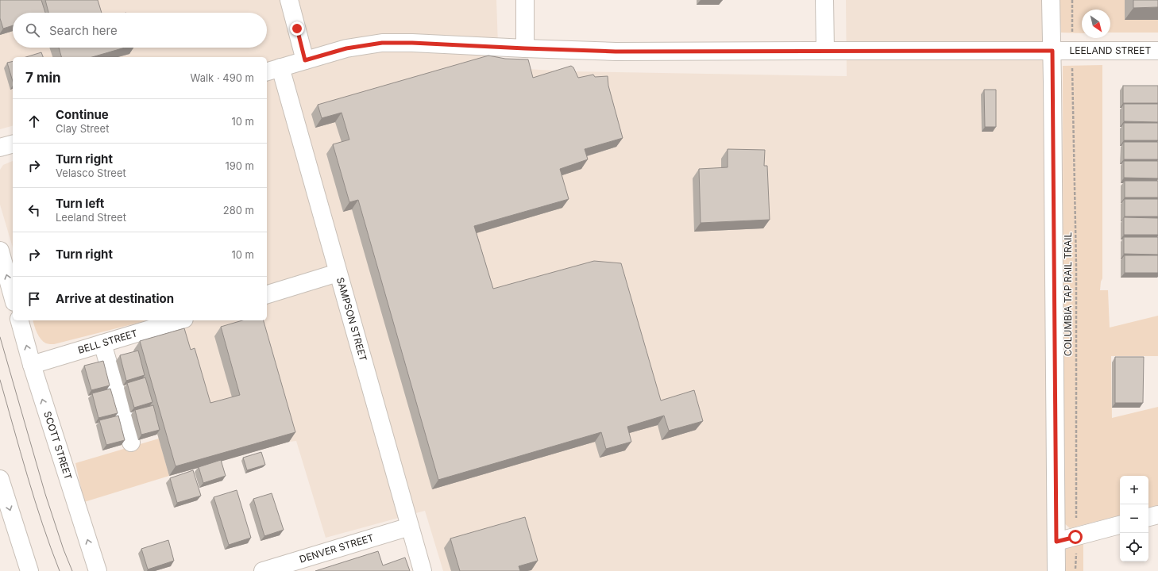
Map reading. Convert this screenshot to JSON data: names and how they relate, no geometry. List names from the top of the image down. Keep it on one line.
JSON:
{"streets":{"main road":["LEELAND STREET","SAMPSON STREET","BELL STREET","SCOTT STREET","DENVER STREET"],"path":["COLUMBIA TAP RAIL TRAIL"]},"crossings":[["LEELAND STREET","SAMPSON STREET"],["SAMPSON STREET","DENVER STREET"],["BELL STREET","SCOTT STREET"]],"north":"bottom right","page":{"search":"Search here","heading":["7 min","Walk · 490 m"],"list":[["Continue","Clay Street","10 m"],["Turn right","Velasco Street","190 m"],["Turn left","Leeland Street","280 m"],["Turn right","10 m"],"Arrive at destination"],"map_buttons":["+","−"]}}
